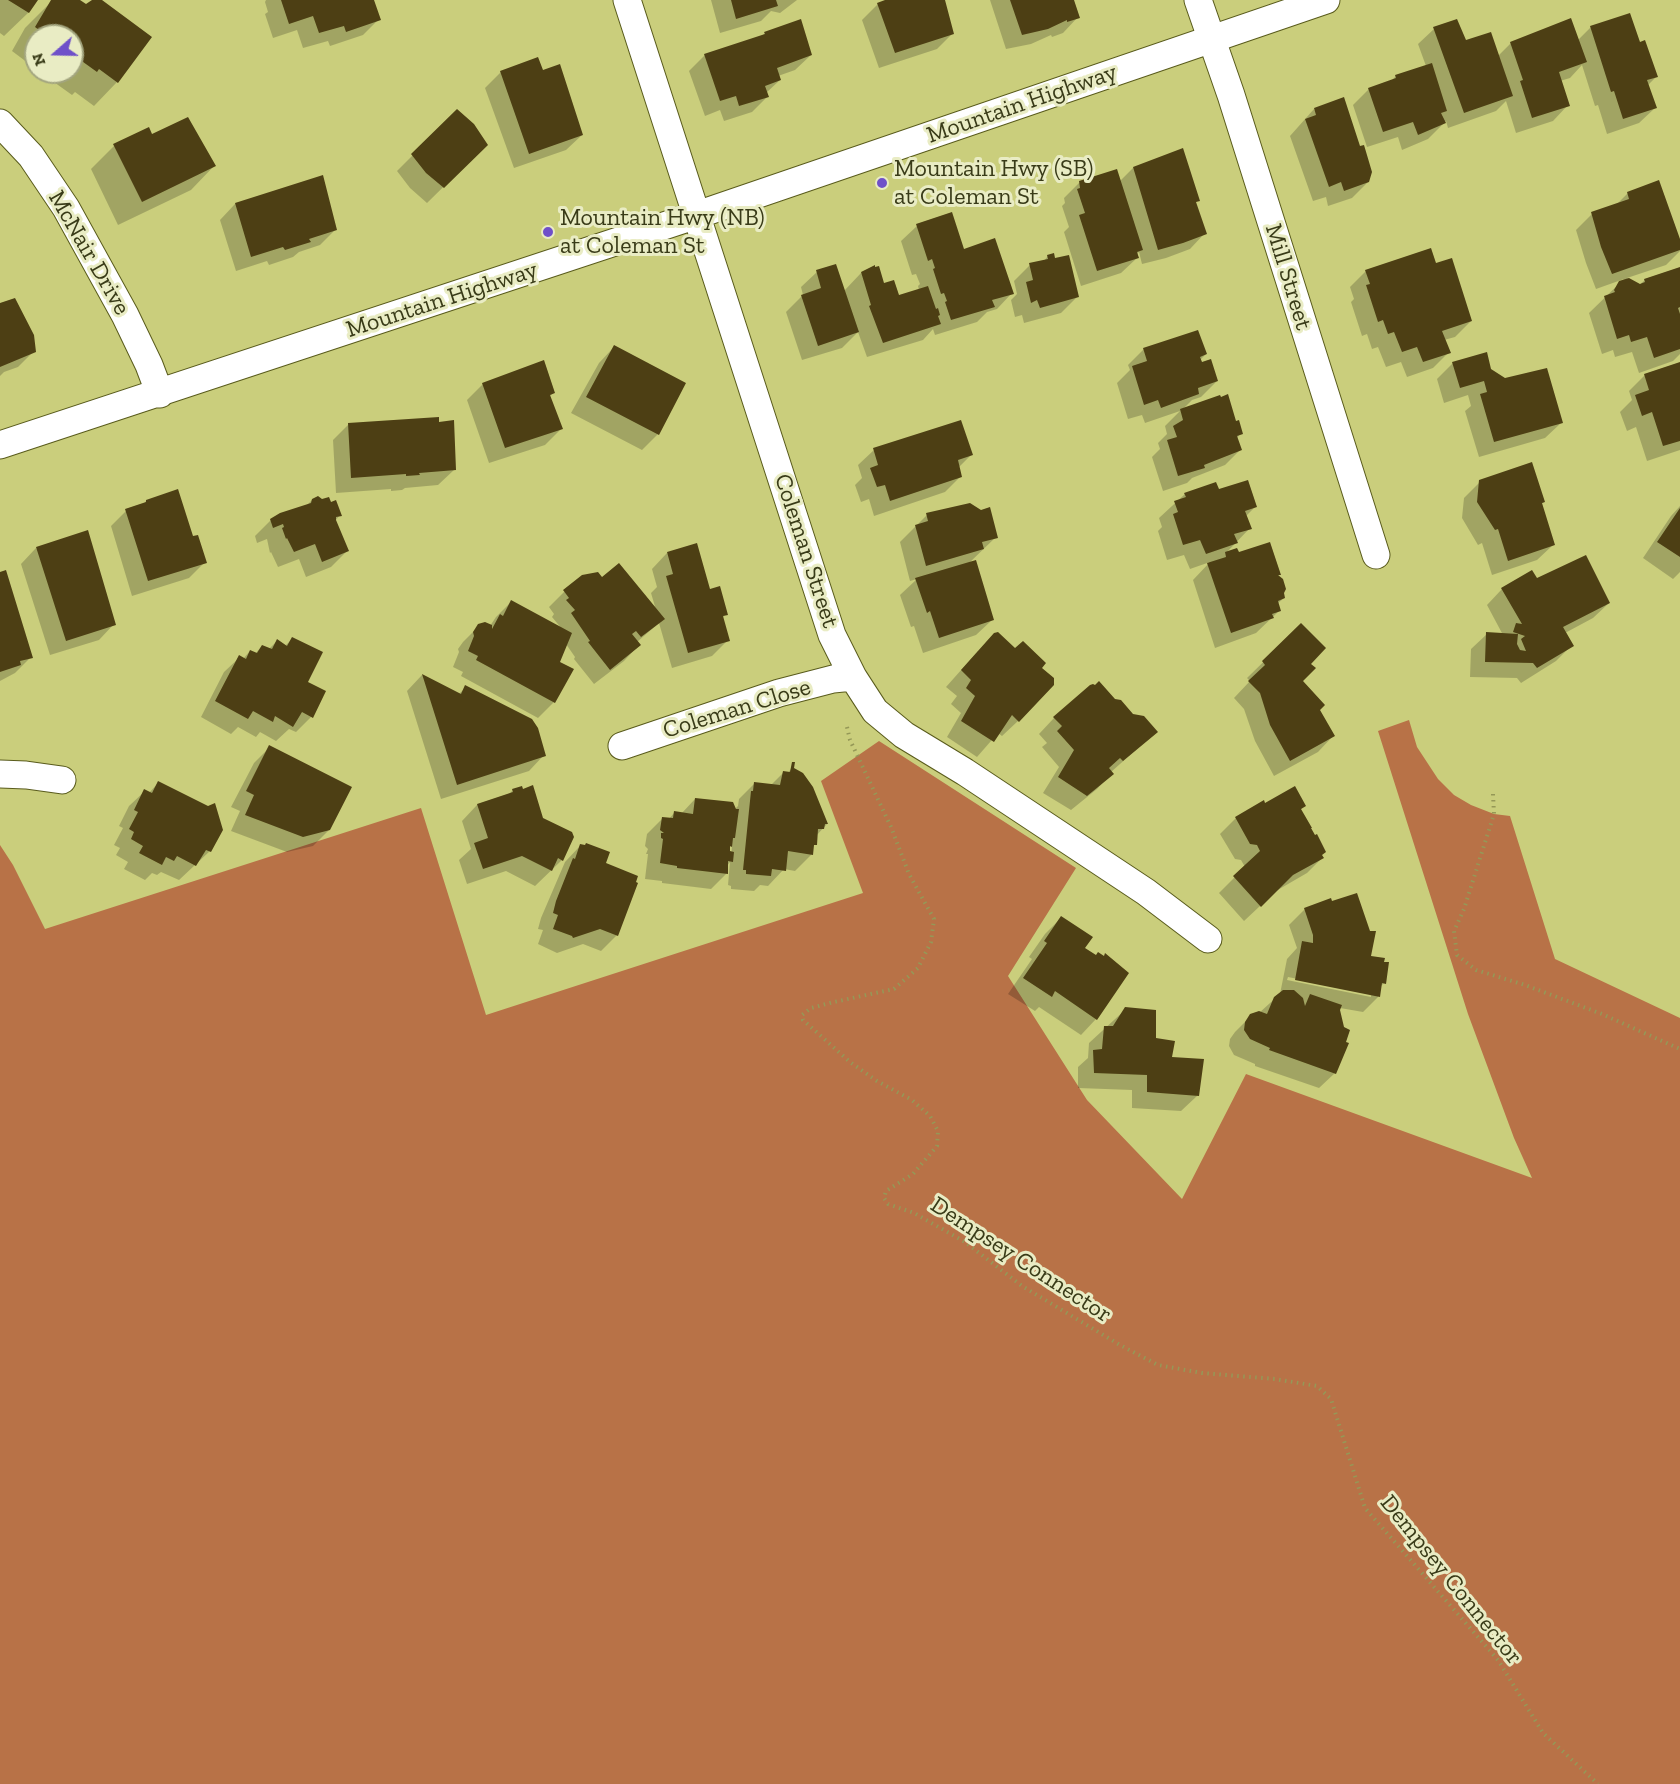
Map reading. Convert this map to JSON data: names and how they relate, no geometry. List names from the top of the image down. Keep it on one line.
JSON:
{"streets":{"street":["Mountain Highway","McNair Drive","Mill Street","Coleman Street","Coleman Close"],"path":["Dempsey Connector"]},"crossings":[["Mountain Highway","McNair Drive"],["Mountain Highway","Mill Street"],["Mountain Highway","Coleman Street"],["Coleman Street","Coleman Close"],["Coleman Street","Dempsey Connector"],["Coleman Close","Dempsey Connector"]],"places":["Mountain Hwy (SB) at Coleman St","Mountain Hwy (NB) at Coleman St"],"north":"left"}
